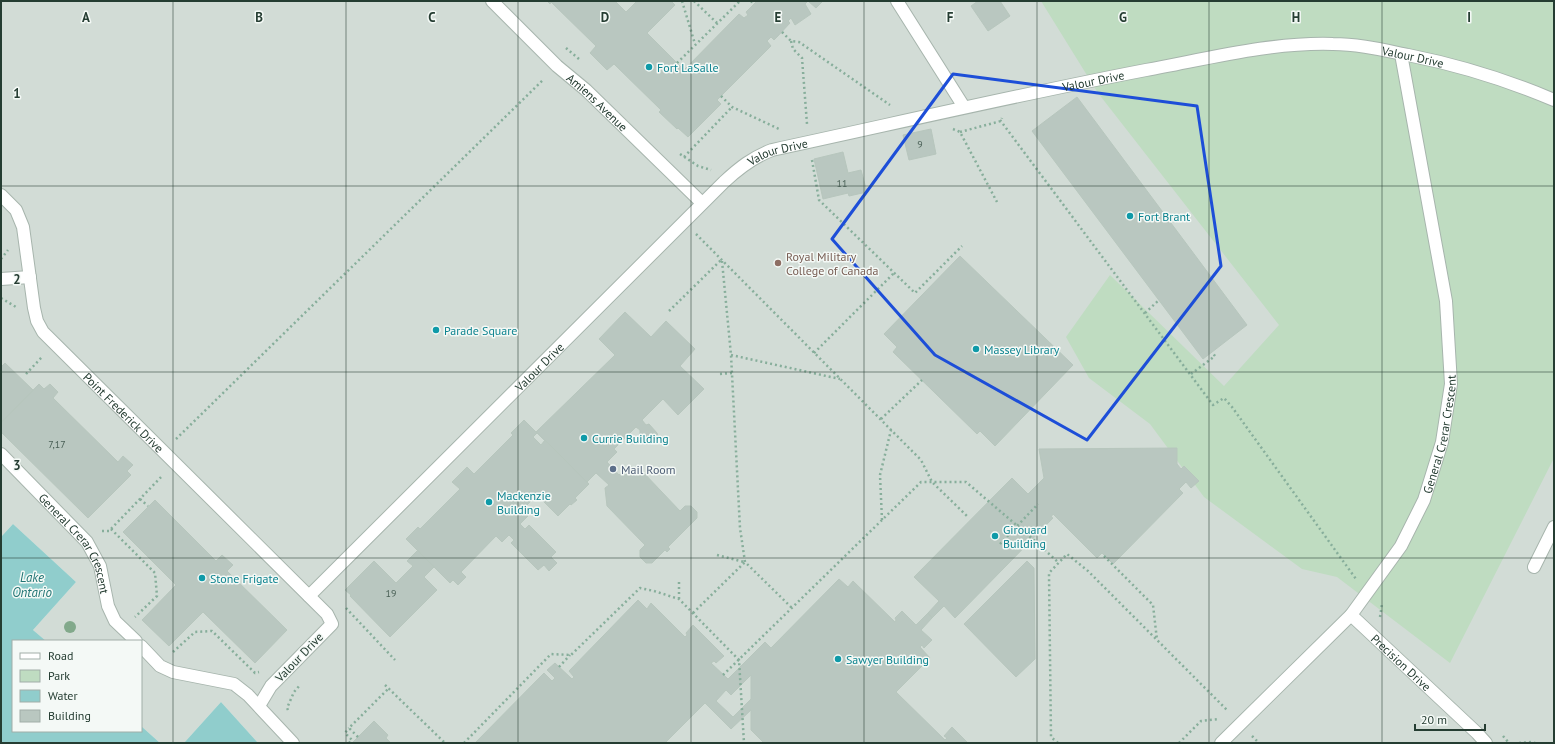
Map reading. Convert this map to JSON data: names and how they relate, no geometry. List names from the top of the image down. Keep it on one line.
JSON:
{"streets":{"street":["Valour Drive","Amiens Avenue","Point Frederick Drive","General Crerar Crescent","Precision Drive"]},"crossings":[["Valour Drive","Amiens Avenue"],["Valour Drive","Point Frederick Drive"],["Valour Drive","General Crerar Crescent"],["General Crerar Crescent","Precision Drive"]],"water":["Lake Ontario"],"places":["Fort LaSalle","Fort Brant","Royal Military College of Canada","Parade Square","Massey Library","Currie Building","Mail Room","Mackenzie Building","Girouard Building","Stone Frigate","Sawyer Building"],"house_numbers":["9","11","7,17","19"],"legend":["Road","Park","Water","Building"],"scale_bar":"20 m","grid":{"columns":["A","B","C","D","E","F","G","H","I"],"rows":["1","2","3"]}}
